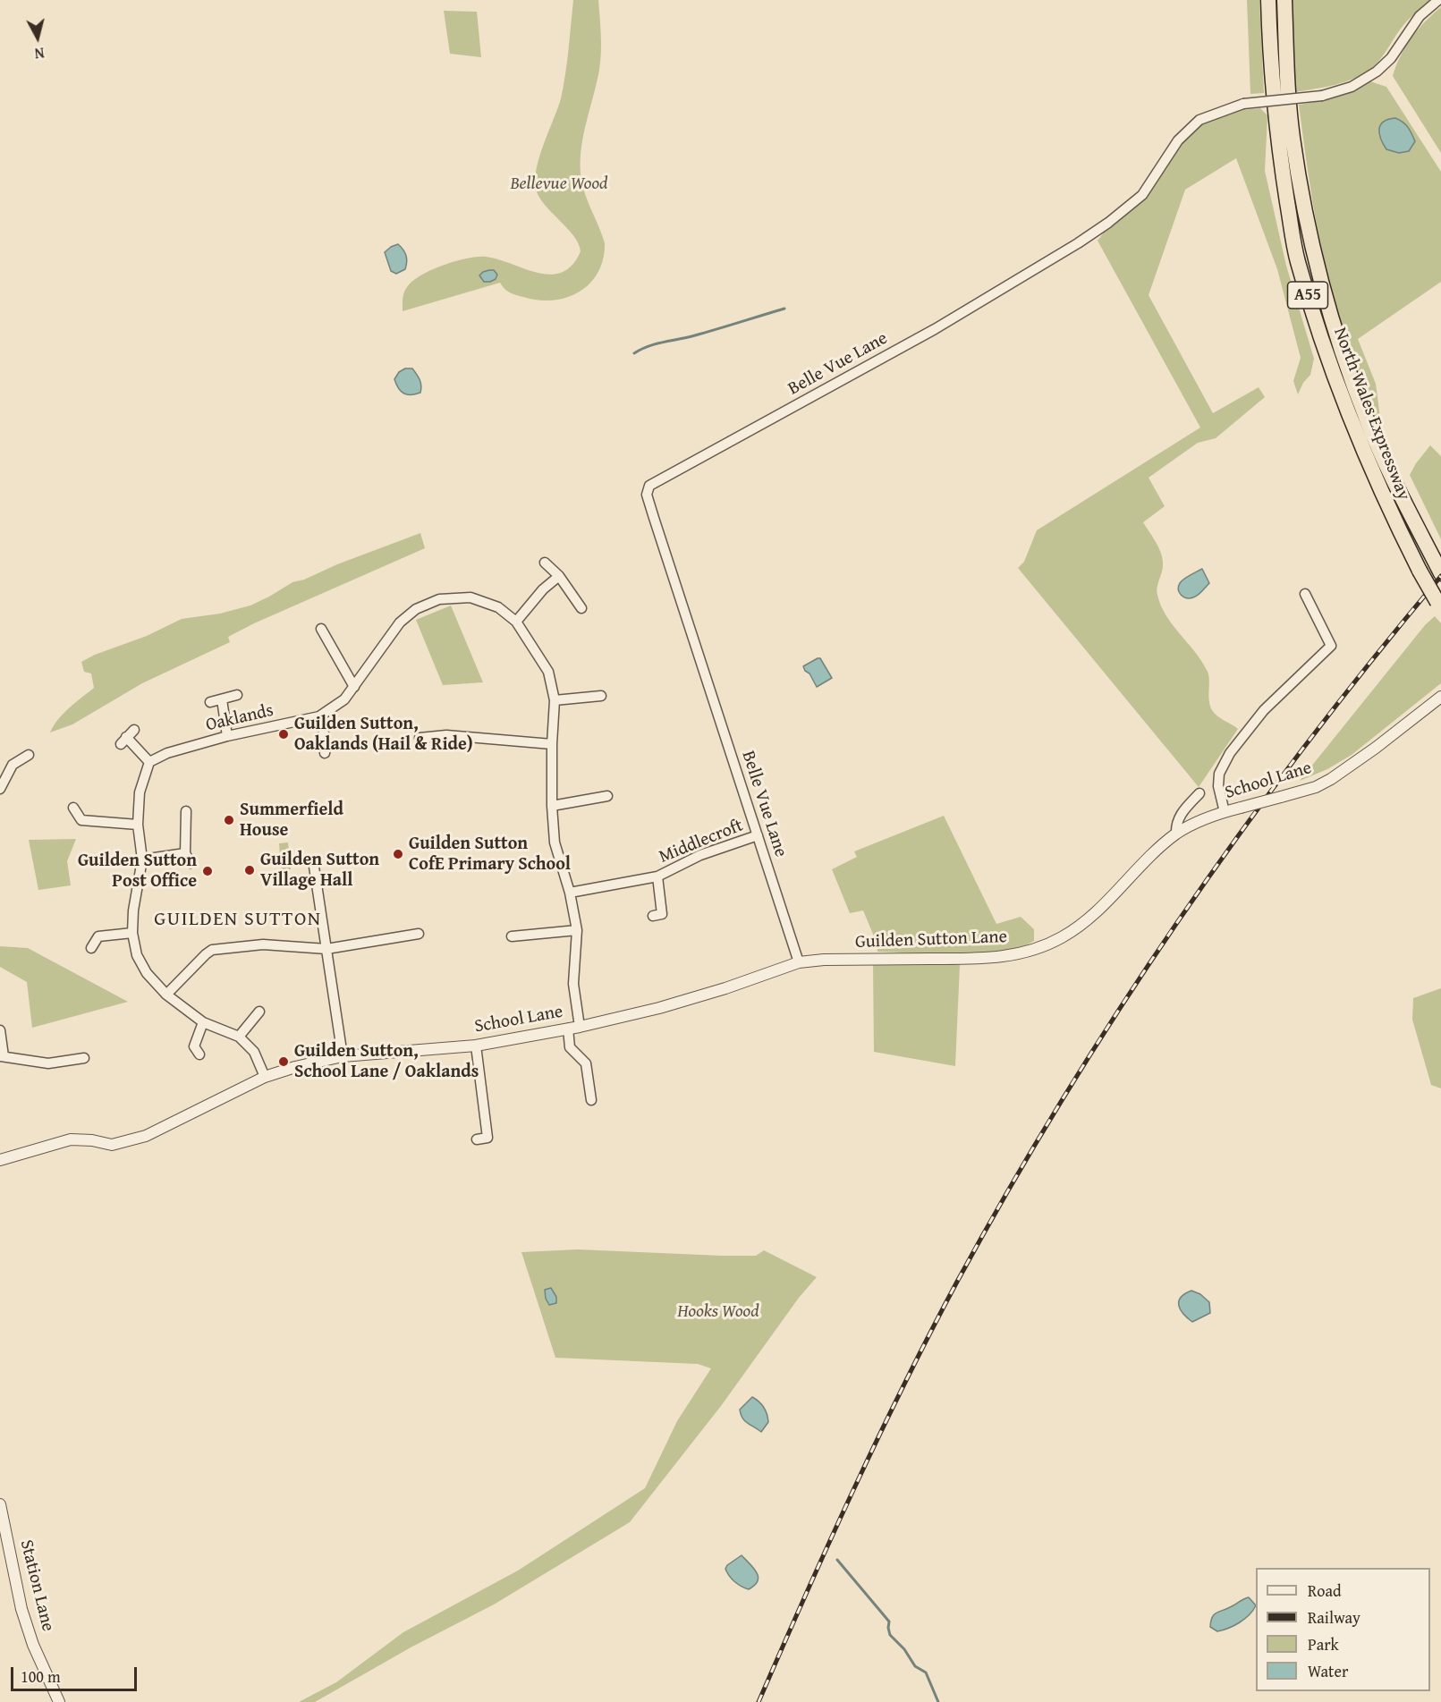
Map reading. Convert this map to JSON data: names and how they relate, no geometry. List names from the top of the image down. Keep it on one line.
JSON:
{"streets":{"highway":["A55","North Wales Expressway"],"street":["Belle Vue Lane","Oaklands","School Lane","Middlecroft","Guilden Sutton Lane","Station Lane"]},"crossings":[["Belle Vue Lane","School Lane"],["Belle Vue Lane","Middlecroft"],["Belle Vue Lane","Guilden Sutton Lane"],["Oaklands","School Lane"],["Oaklands","Middlecroft"],["School Lane","Guilden Sutton Lane"]],"districts":["GUILDEN SUTTON"],"parks":["Bellevue Wood","Hooks Wood"],"places":["Guilden Sutton, Oaklands (Hail & Ride)","Summerfield House","Guilden Sutton CofE Primary School","Guilden Sutton Village Hall","Guilden Sutton Post Office","Guilden Sutton, School Lane / Oaklands"],"legend":["Road","Railway","Park","Water"],"scale_bar":"100 m","north":"bottom"}
